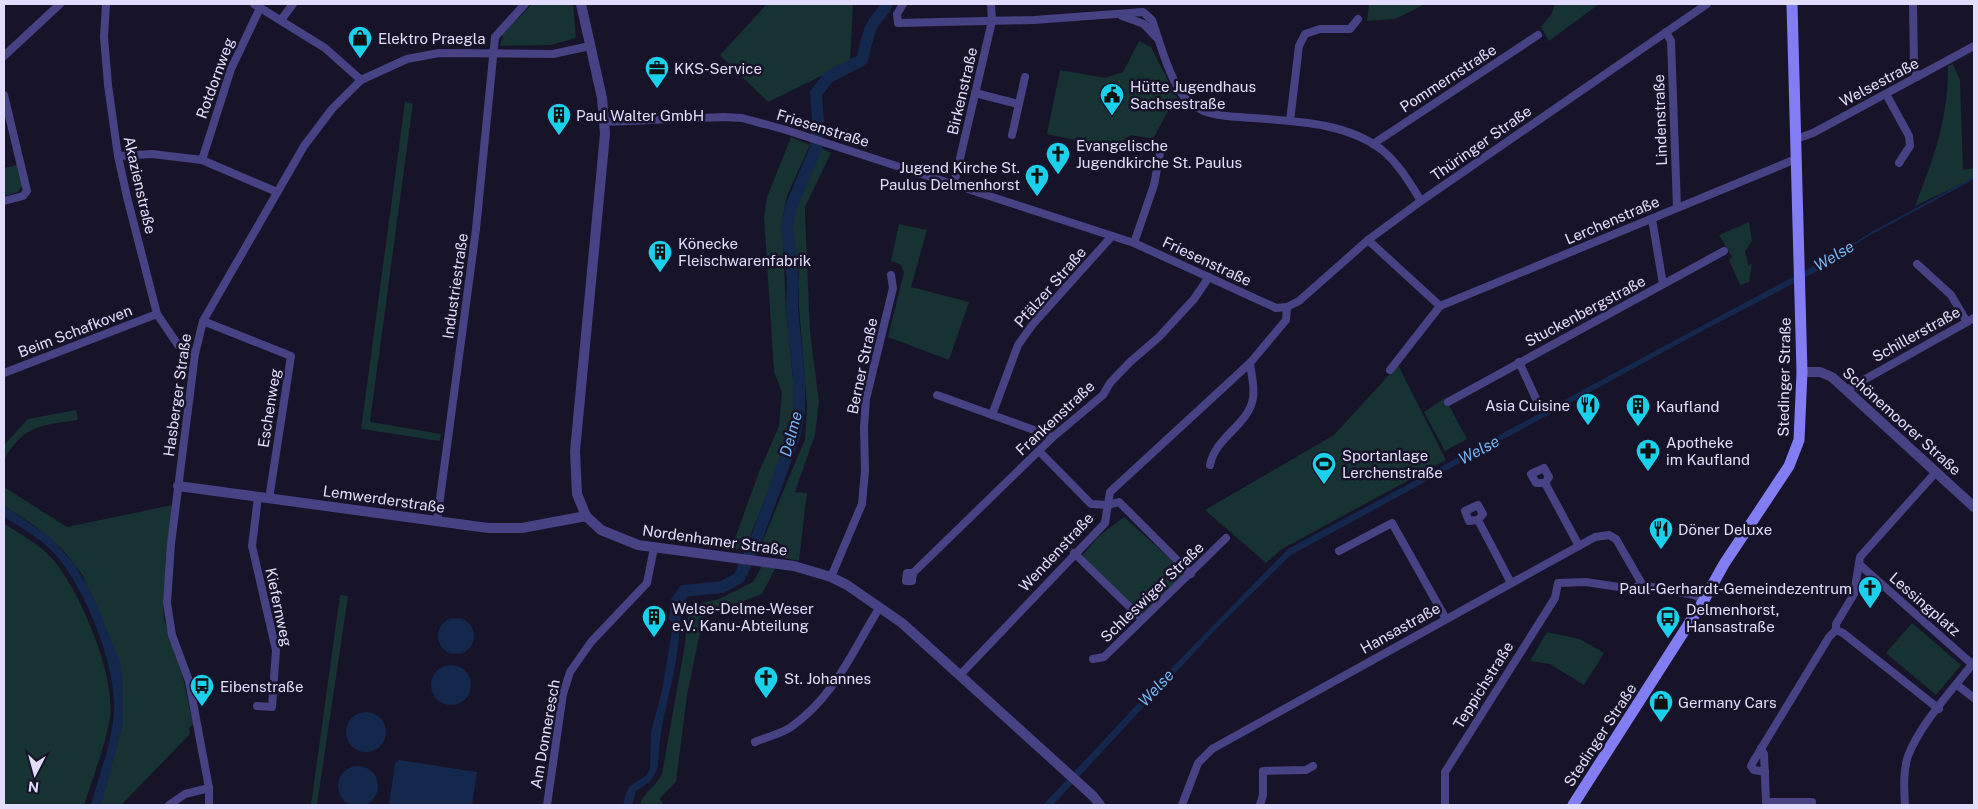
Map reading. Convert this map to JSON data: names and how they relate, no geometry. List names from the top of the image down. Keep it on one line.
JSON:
{"streets":{"main road":["Stedinger Straße"],"street":["Rotdornweg","Pommernstraße","Welsestraße","Birkenstraße","Lindenstraße","Friesenstraße","Thüringer Straße","Akazienstraße","Lerchenstraße","Industriestraße","Pfälzer Straße","Stuckenbergstraße","Beim Schafkoven","Schillerstraße","Berner Straße","Hasberger Straße","Eschenweg","Frankenstraße","Schönemoorer Straße","Lemwerderstraße","Nordenhamer Straße","Wendenstraße","Schleswiger Straße","Lessingplatz","Kiefernweg","Hansastraße","Teppichstraße","Am Donneresch"]},"crossings":[["Welsestraße","Stedinger Straße"],["Birkenstraße","Friesenstraße"],["Lindenstraße","Thüringer Straße"],["Lindenstraße","Lerchenstraße"],["Friesenstraße","Thüringer Straße"],["Friesenstraße","Pfälzer Straße"],["Friesenstraße","Frankenstraße"],["Friesenstraße","Nordenhamer Straße"],["Thüringer Straße","Wendenstraße"],["Akazienstraße","Beim Schafkoven"],["Akazienstraße","Hasberger Straße"],["Lerchenstraße","Stuckenbergstraße"],["Lerchenstraße","Stedinger Straße"],["Industriestraße","Hasberger Straße"],["Industriestraße","Lemwerderstraße"],["Schillerstraße","Schönemoorer Straße"],["Berner Straße","Nordenhamer Straße"],["Stedinger Straße","Schönemoorer Straße"],["Hasberger Straße","Eschenweg"],["Hasberger Straße","Lemwerderstraße"],["Hasberger Straße","Nordenhamer Straße"],["Eschenweg","Lemwerderstraße"],["Lemwerderstraße","Nordenhamer Straße"],["Lemwerderstraße","Kiefernweg"],["Nordenhamer Straße","Wendenstraße"],["Nordenhamer Straße","Am Donneresch"],["Hansastraße","Teppichstraße"]],"water":["Welse","Delme"],"places":{"shop":["Elektro Praegla","Germany Cars"],"office":["KKS-Service"],"public building":["Hütte Jugendhaus Sachsestraße"],"building":["Paul Walter GmbH","Könecke Fleischwarenfabrik","Kaufland","Welse-Delme-Weser e.V. Kanu-Abteilung"],"church":["Evangelische Jugendkirche St. Paulus","Jugend Kirche St. Paulus Delmenhorst","Paul-Gerhardt-Gemeindezentrum","St. Johannes"],"restaurant":["Asia Cuisine","Döner Deluxe"],"pharmacy":["Apotheke im Kaufland"],"sports":["Sportanlage Lerchenstraße"],"bus stop":["Delmenhorst, Hansastraße","Eibenstraße"]},"north":"bottom"}
